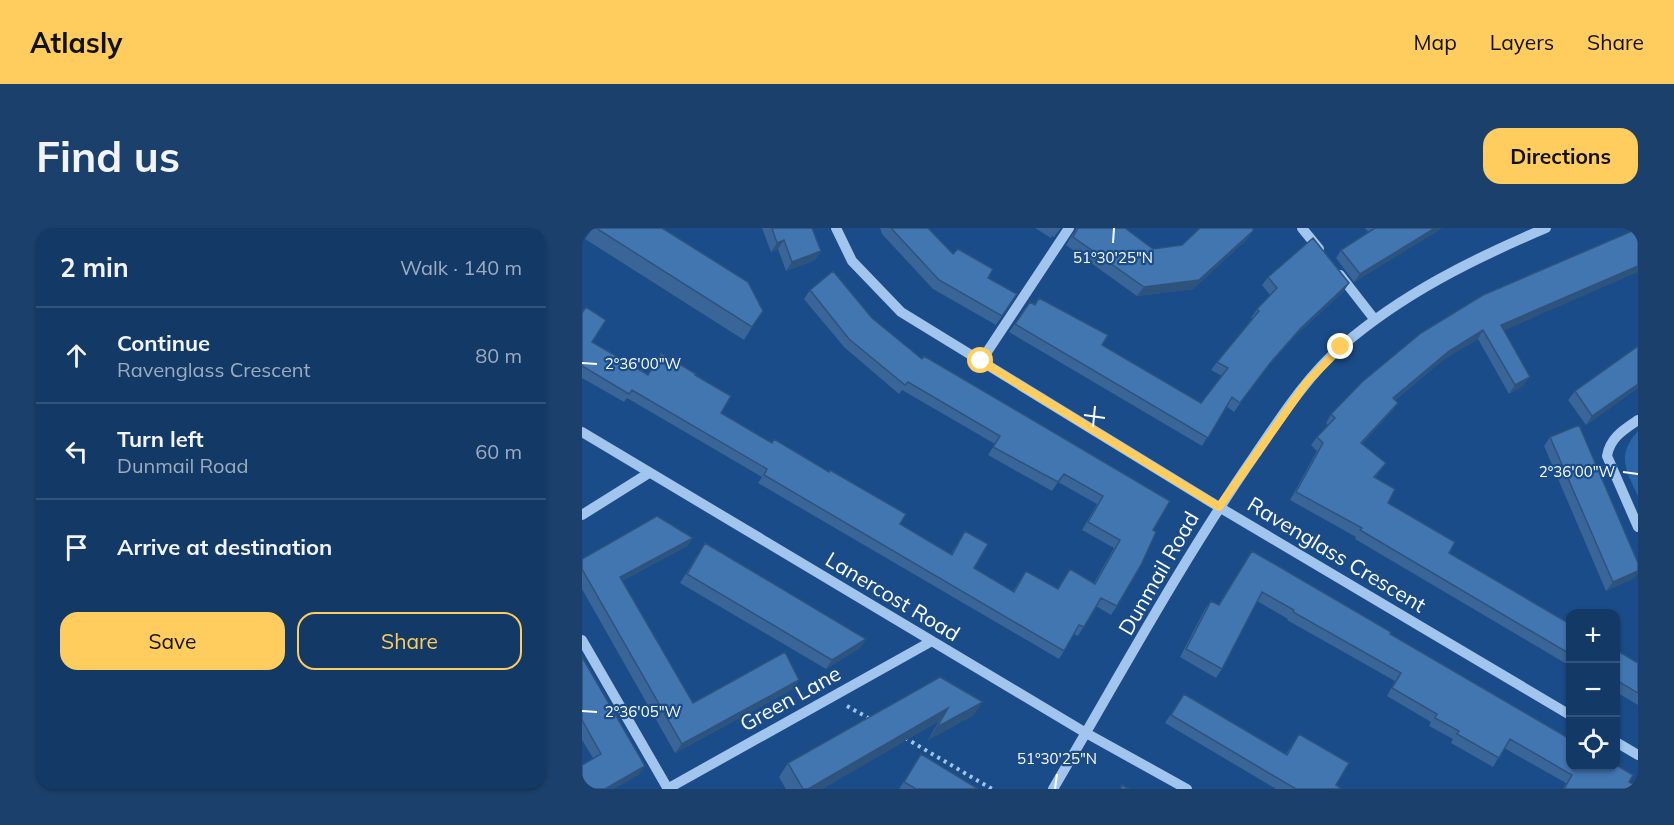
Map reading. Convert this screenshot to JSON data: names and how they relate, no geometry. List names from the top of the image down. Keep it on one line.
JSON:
{"streets":{"street":["Ravenglass Crescent","Dunmail Road","Lanercost Road","Green Lane"]},"crossings":[["Ravenglass Crescent","Dunmail Road"],["Dunmail Road","Lanercost Road"],["Lanercost Road","Green Lane"]],"page":{"header":"Atlasly","nav":["Map","Layers","Share"],"buttons":["Directions",["Save","Share"]],"title":"Find us","heading":["2 min","Walk · 140 m"],"list":[["Continue","Ravenglass Crescent","80 m"],["Turn left","Dunmail Road","60 m"],"Arrive at destination"],"map_buttons":["+","−"]},"coordinates":["51°30'25\"N","2°36'00\"W","2°36'05\"W"]}
